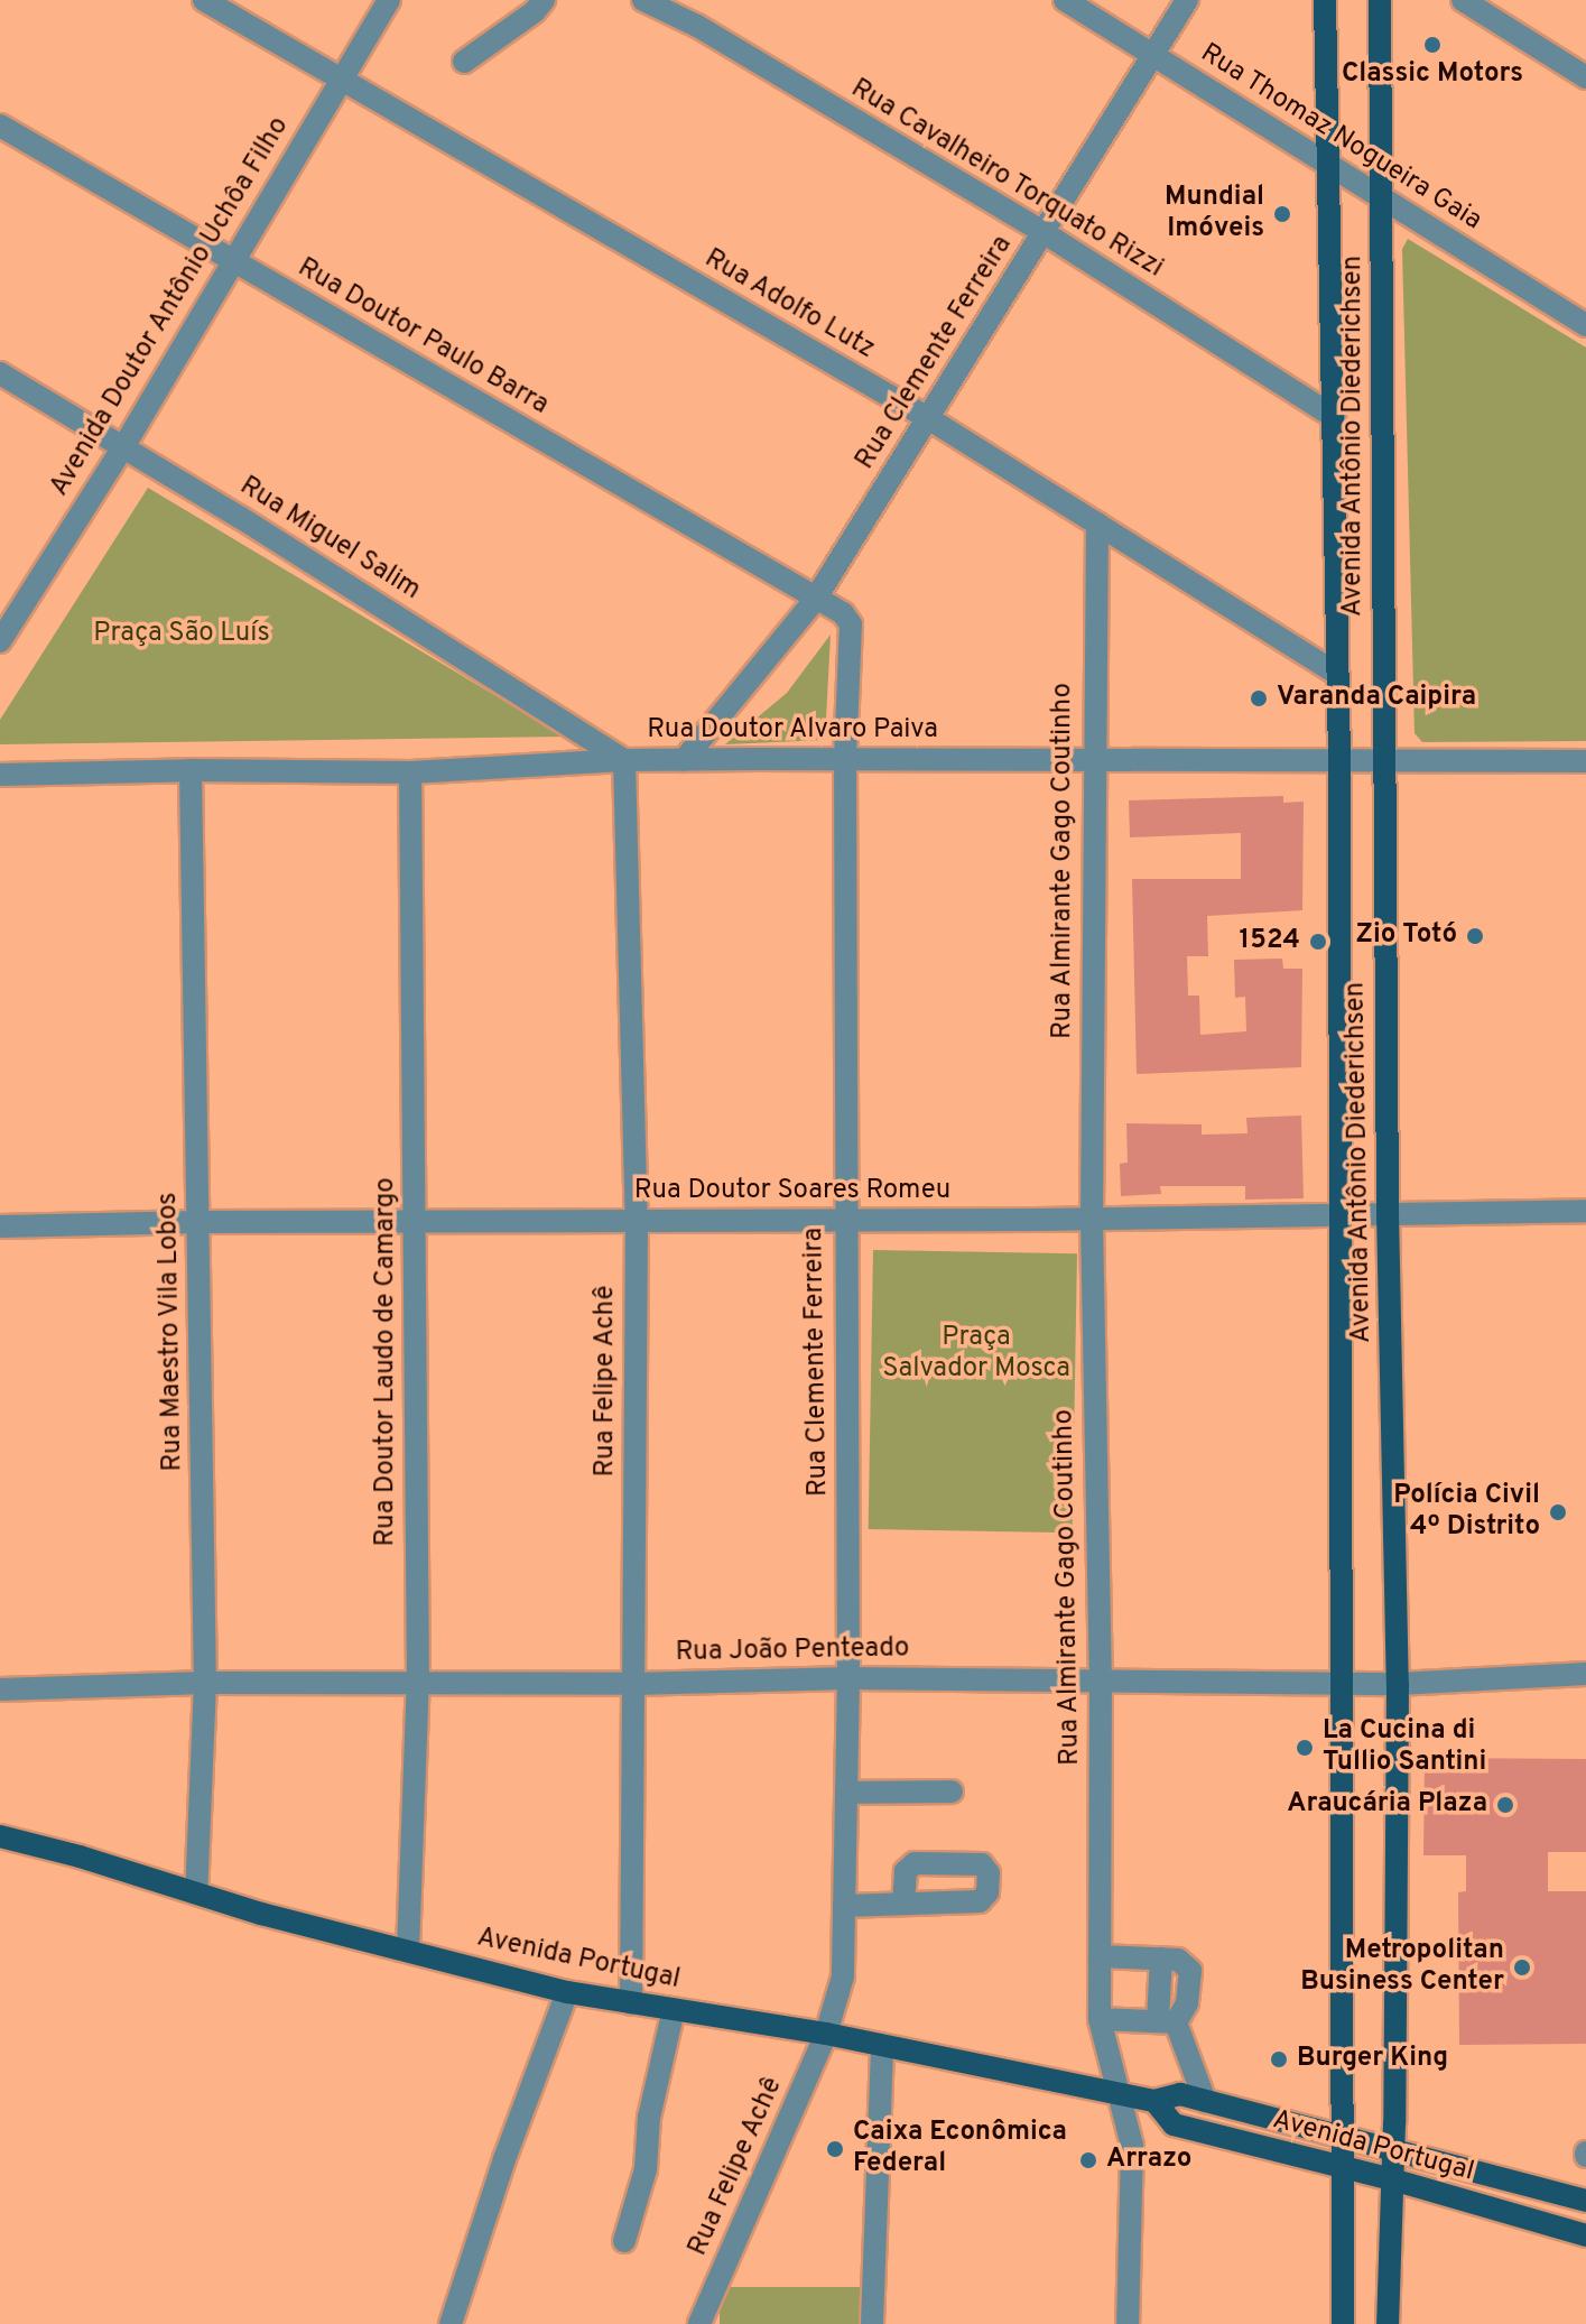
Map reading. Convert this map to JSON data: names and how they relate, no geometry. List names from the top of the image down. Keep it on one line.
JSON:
{"streets":{"main road":["Avenida Antônio Diederichsen","Avenida Portugal"],"street":["Rua Thomaz Nogueira Gaia","Rua Cavalheiro Torquato Rizzi","Rua Adolfo Lutz","Avenida Doutor Antônio Uchôa Filho","Rua Doutor Paulo Barra","Rua Clemente Ferreira","Rua Miguel Salim","Rua Doutor Alvaro Paiva","Rua Almirante Gago Coutinho","Rua Doutor Soares Romeu","Rua Maestro Vila Lobos","Rua Doutor Laudo de Camargo","Rua Felipe Achê","Rua João Penteado"]},"crossings":[["Rua Thomaz Nogueira Gaia","Rua Clemente Ferreira"],["Rua Thomaz Nogueira Gaia","Avenida Antônio Diederichsen"],["Rua Cavalheiro Torquato Rizzi","Rua Clemente Ferreira"],["Rua Cavalheiro Torquato Rizzi","Avenida Antônio Diederichsen"],["Rua Adolfo Lutz","Avenida Doutor Antônio Uchôa Filho"],["Rua Adolfo Lutz","Rua Clemente Ferreira"],["Rua Adolfo Lutz","Avenida Antônio Diederichsen"],["Rua Adolfo Lutz","Rua Almirante Gago Coutinho"],["Avenida Doutor Antônio Uchôa Filho","Rua Doutor Paulo Barra"],["Avenida Doutor Antônio Uchôa Filho","Rua Miguel Salim"],["Rua Doutor Paulo Barra","Rua Clemente Ferreira"],["Rua Clemente Ferreira","Rua Doutor Alvaro Paiva"],["Rua Clemente Ferreira","Rua Doutor Soares Romeu"],["Rua Clemente Ferreira","Rua Felipe Achê"],["Rua Clemente Ferreira","Rua João Penteado"],["Rua Clemente Ferreira","Avenida Portugal"],["Avenida Antônio Diederichsen","Rua Doutor Alvaro Paiva"],["Avenida Antônio Diederichsen","Rua Doutor Soares Romeu"],["Avenida Antônio Diederichsen","Rua João Penteado"],["Avenida Antônio Diederichsen","Avenida Portugal"],["Rua Miguel Salim","Rua Doutor Alvaro Paiva"],["Rua Miguel Salim","Rua Felipe Achê"],["Rua Doutor Alvaro Paiva","Rua Almirante Gago Coutinho"],["Rua Doutor Alvaro Paiva","Rua Maestro Vila Lobos"],["Rua Doutor Alvaro Paiva","Rua Doutor Laudo de Camargo"],["Rua Doutor Alvaro Paiva","Rua Felipe Achê"],["Rua Almirante Gago Coutinho","Rua Doutor Soares Romeu"],["Rua Almirante Gago Coutinho","Rua João Penteado"],["Rua Almirante Gago Coutinho","Avenida Portugal"],["Rua Doutor Soares Romeu","Rua Maestro Vila Lobos"],["Rua Doutor Soares Romeu","Rua Doutor Laudo de Camargo"],["Rua Doutor Soares Romeu","Rua Felipe Achê"],["Rua Maestro Vila Lobos","Rua João Penteado"],["Rua Maestro Vila Lobos","Avenida Portugal"],["Rua Doutor Laudo de Camargo","Rua João Penteado"],["Rua Doutor Laudo de Camargo","Avenida Portugal"],["Rua Felipe Achê","Rua João Penteado"],["Rua Felipe Achê","Avenida Portugal"]],"parks":["Praça São Luís","Praça Salvador Mosca"],"places":["Classic Motors","Mundial Imóveis","Varanda Caipira","Zio Totó","1524","Polícia Civil 4º Distrito","La Cucina di Tullio Santini","Araucária Plaza","Metropolitan Business Center","Burger King","Caixa Econômica Federal","Arrazo"]}
